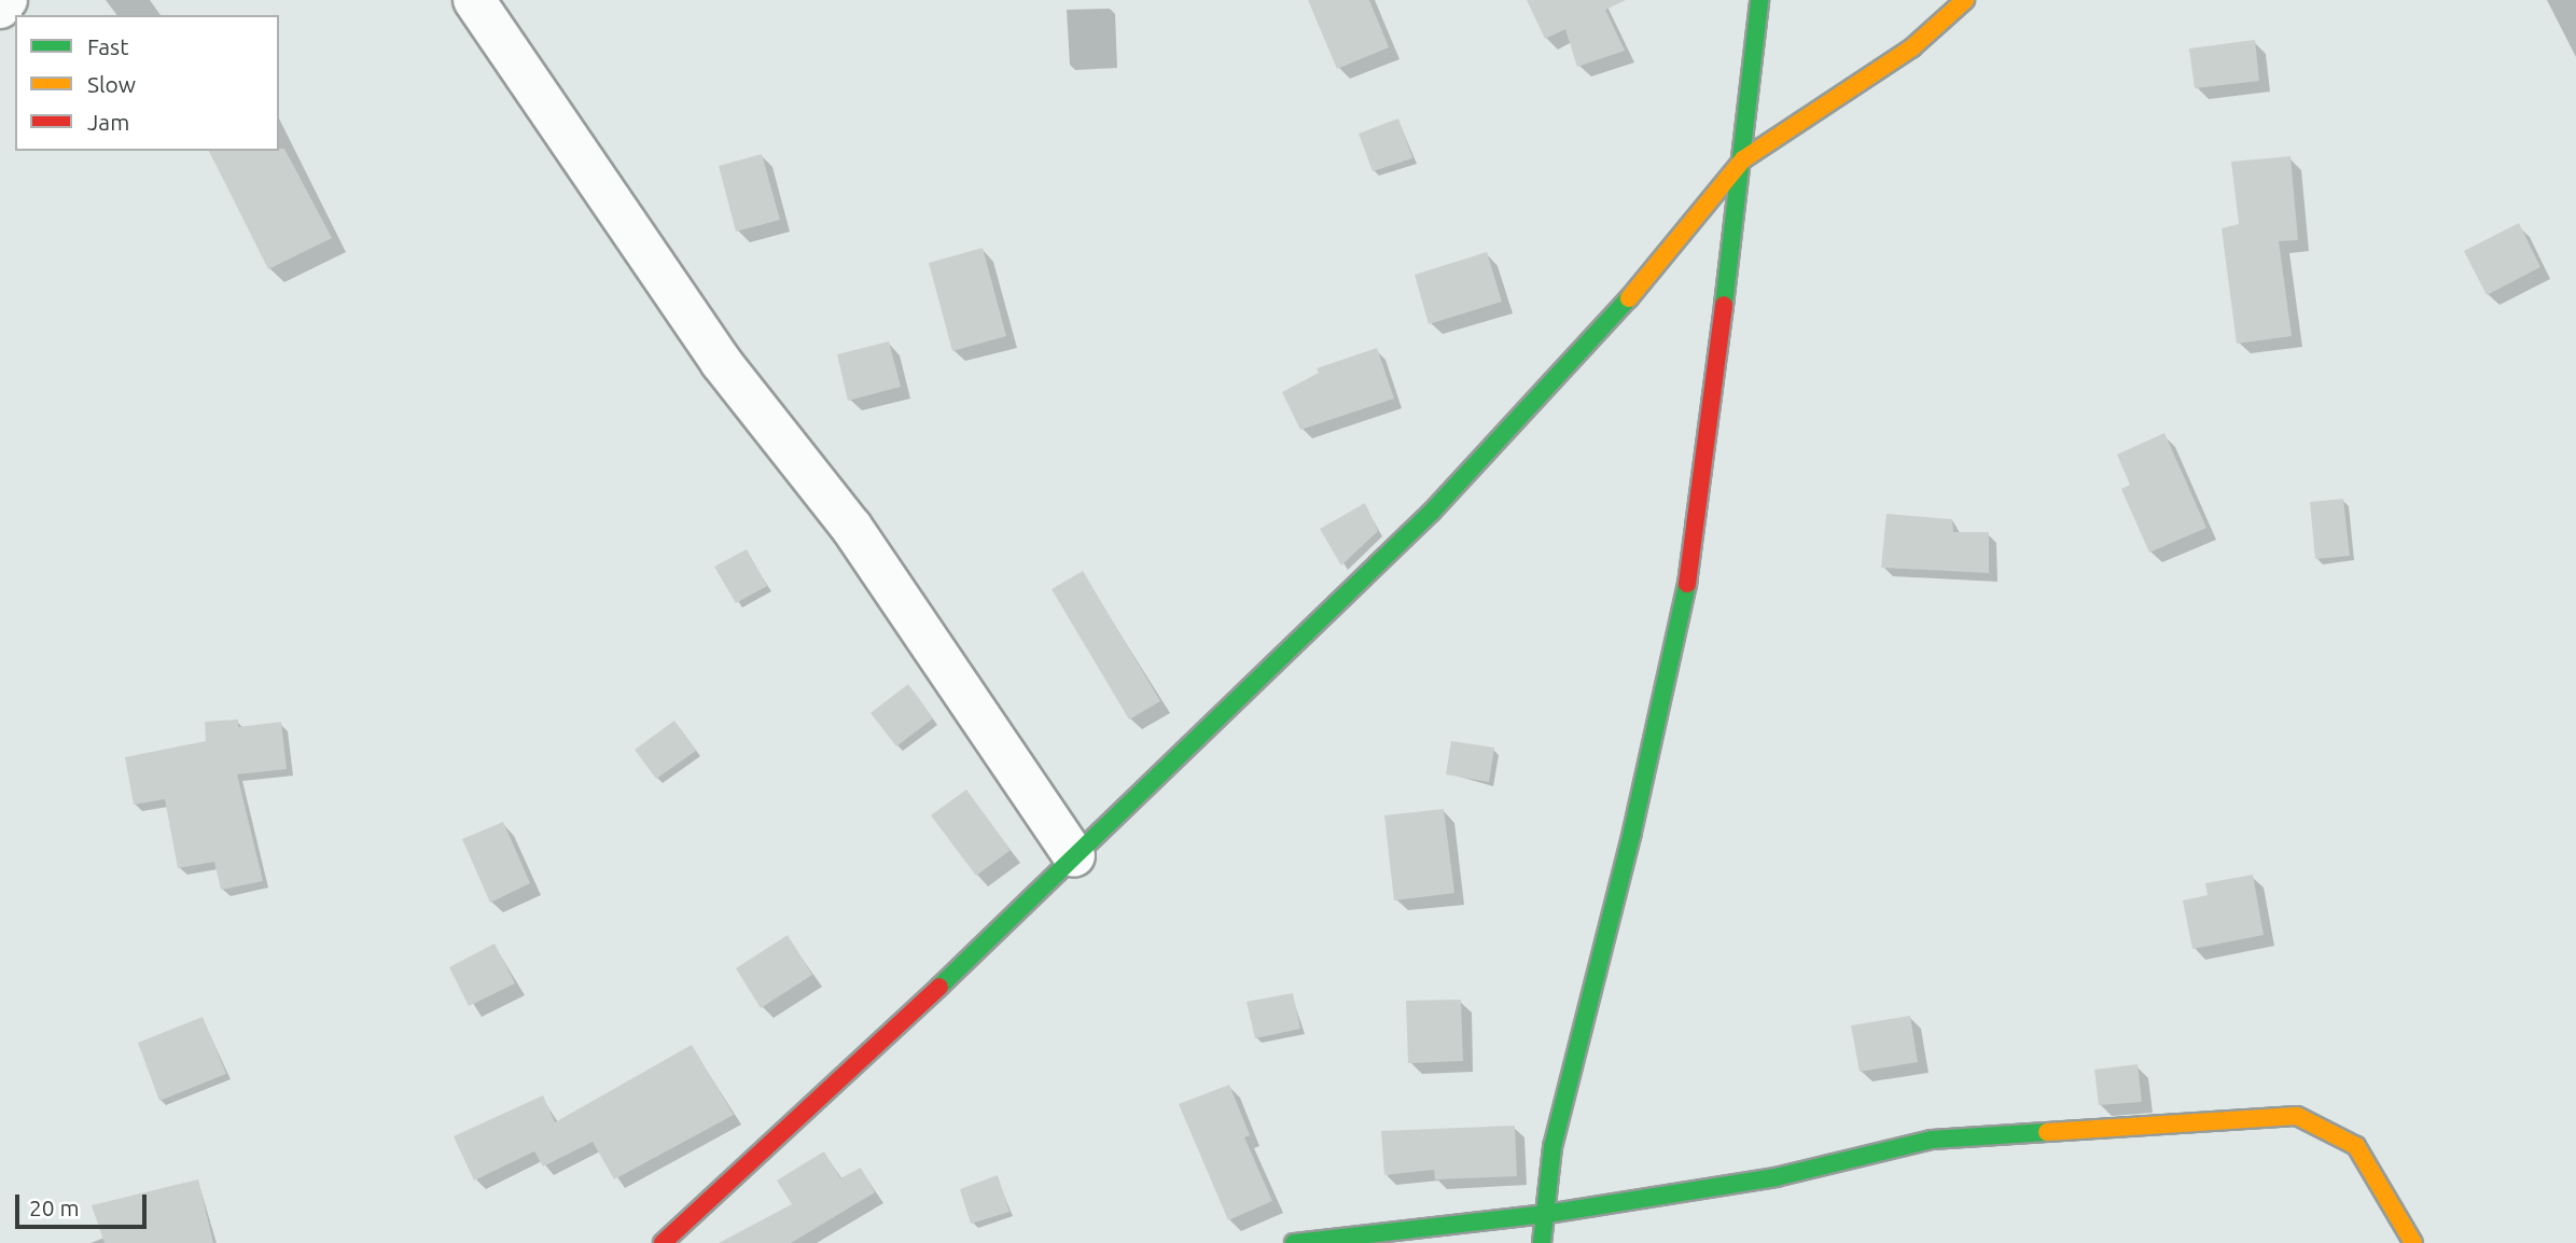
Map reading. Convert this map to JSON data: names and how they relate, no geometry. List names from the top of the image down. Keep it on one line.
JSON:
{"legend":["Fast","Slow","Jam"],"scale_bar":"20 m"}
